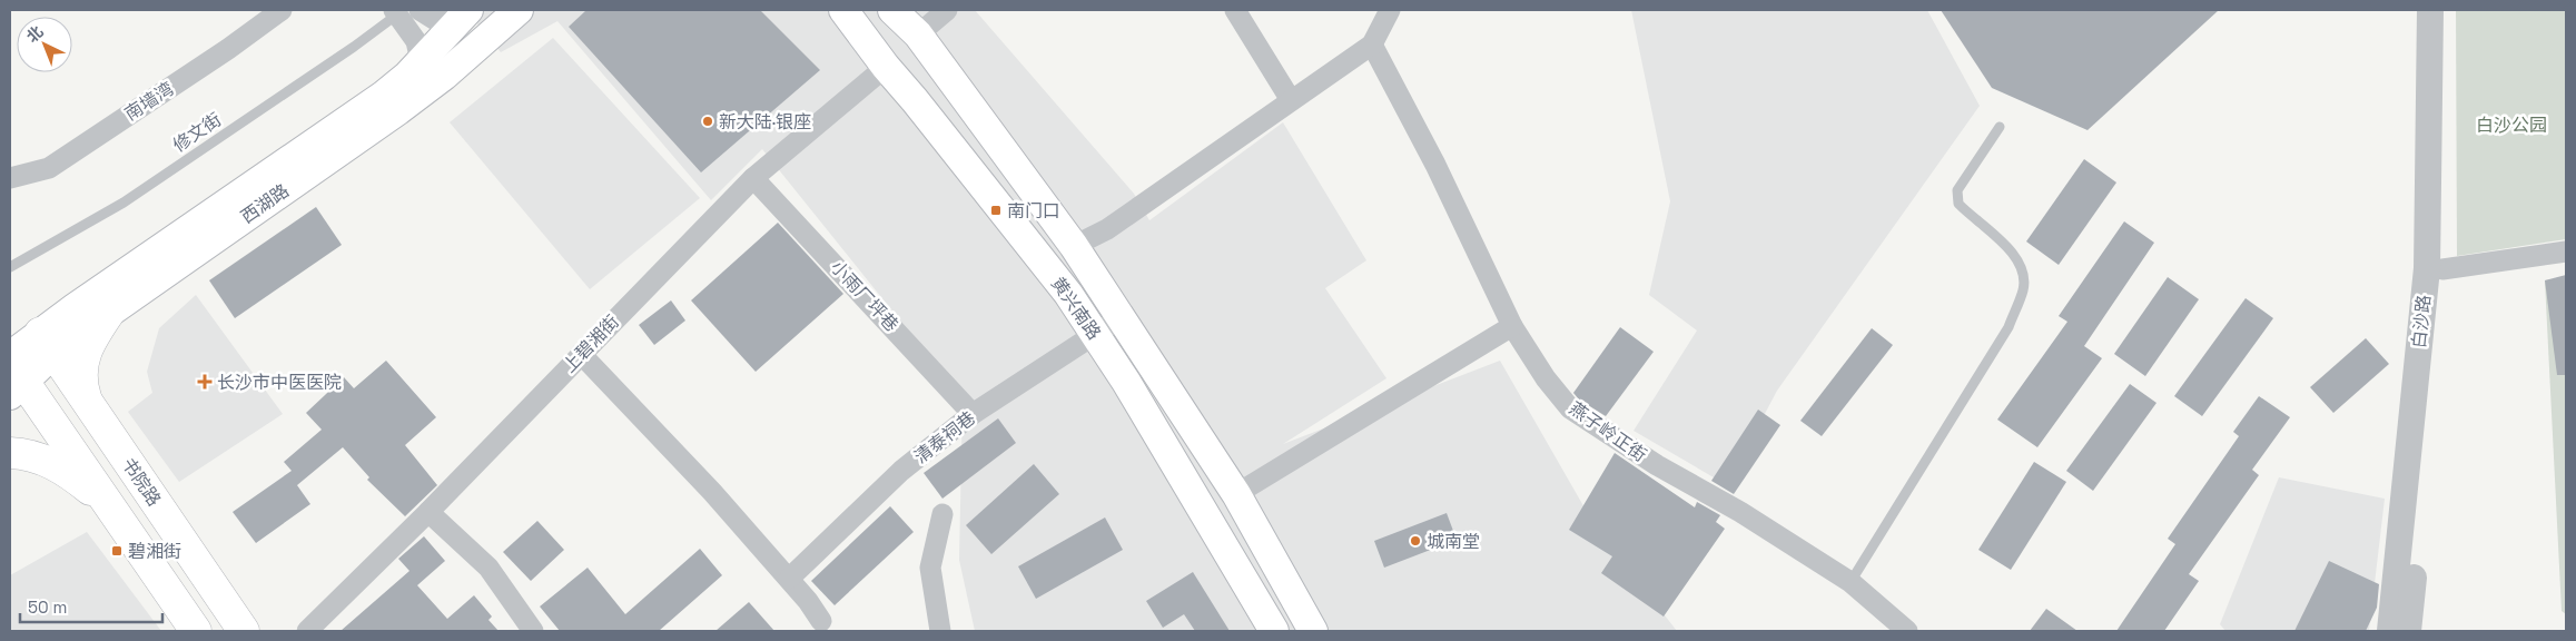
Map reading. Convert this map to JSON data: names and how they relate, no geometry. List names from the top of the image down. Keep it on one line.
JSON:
{"streets":{"main road":["西湖路","黄兴南路","书院路"],"street":["南墙湾","小雨厂坪巷","白沙路","上碧湘街","燕子岭正街","清泰祠巷"],"lane":["修文街"]},"crossings":[["西湖路","书院路"],["小雨厂坪巷","上碧湘街"],["小雨厂坪巷","清泰祠巷"],["黄兴南路","上碧湘街"],["黄兴南路","清泰祠巷"]],"parks":["白沙公园"],"places":{"other":["新大陆·银座","城南堂"],"transit":["南门口","碧湘街"],"health":["长沙市中医医院"]},"scale_bar":"50 m","north":"top left"}
